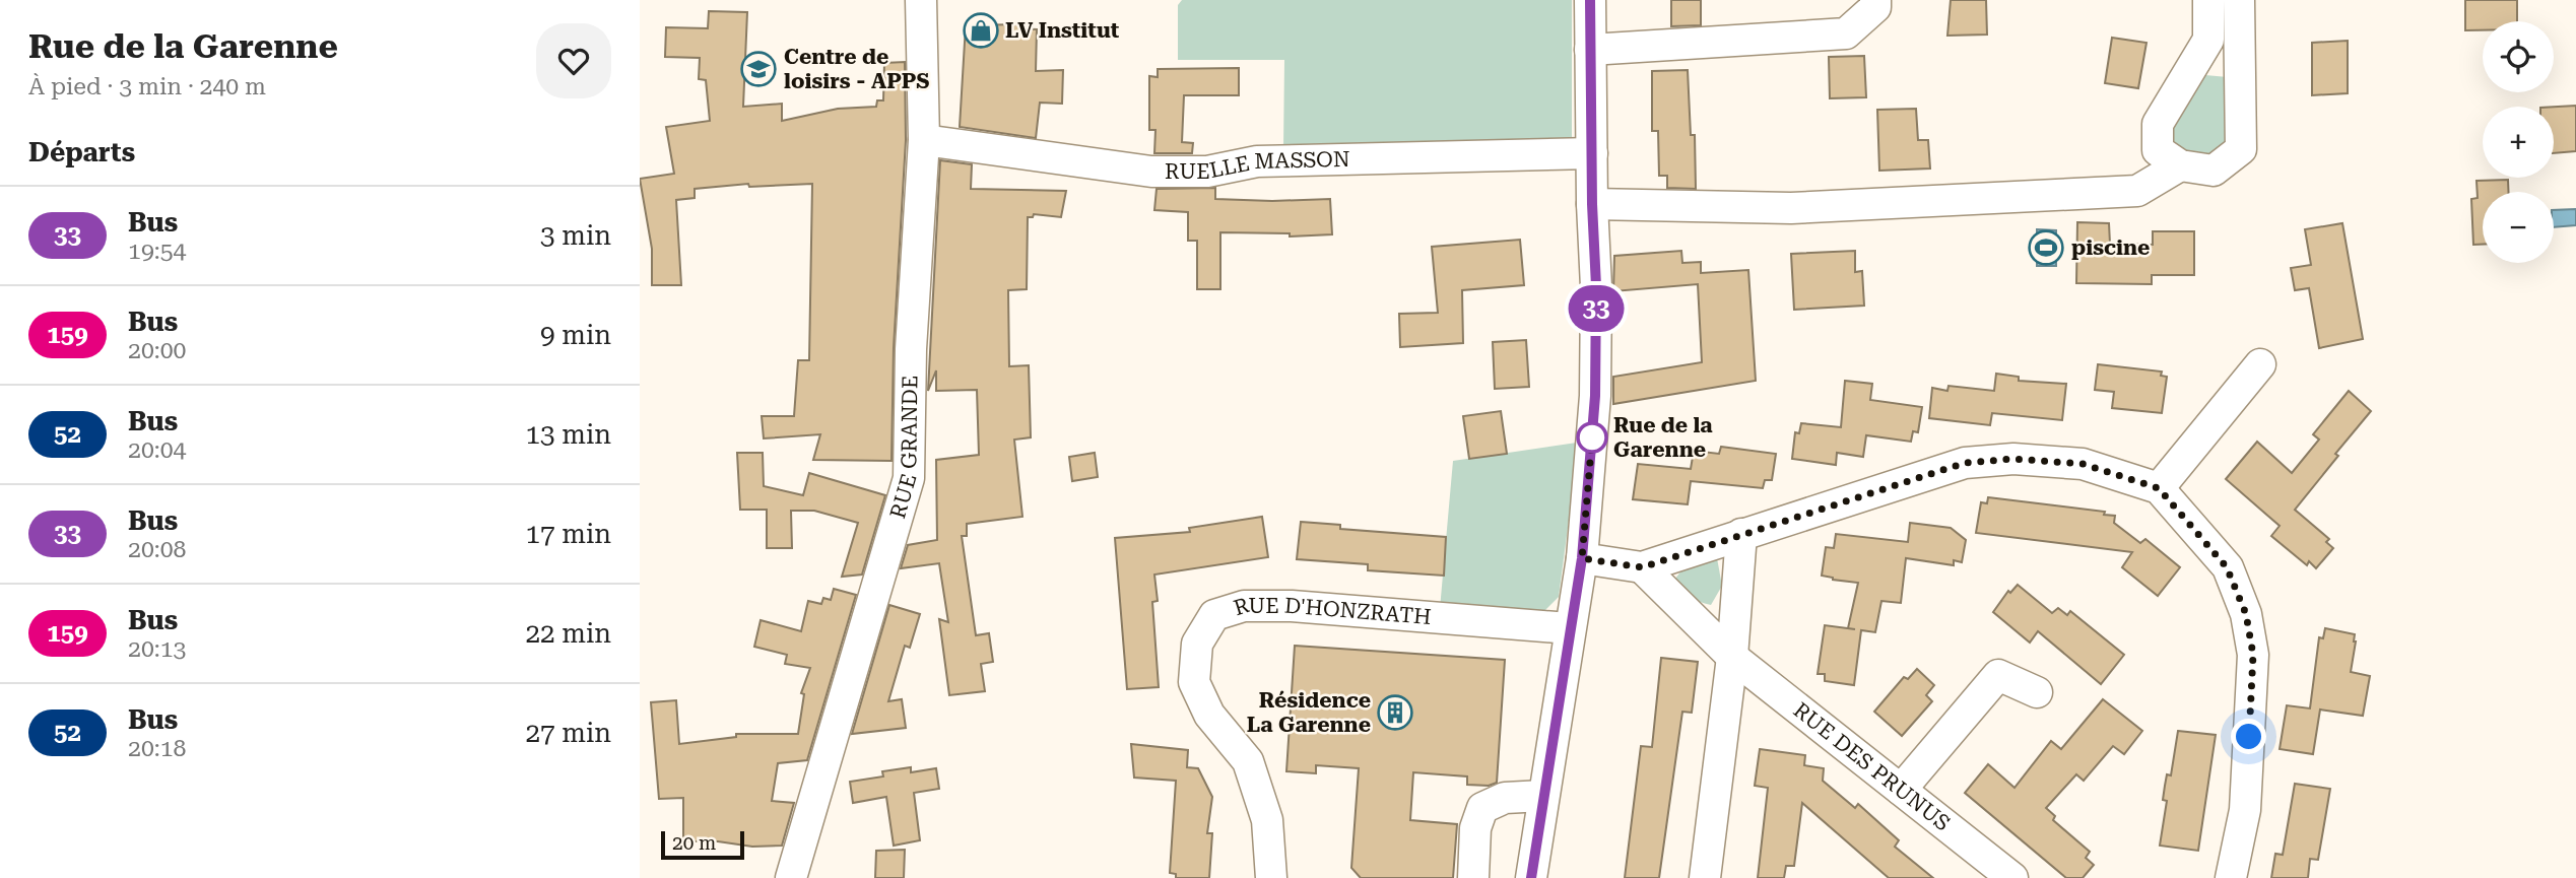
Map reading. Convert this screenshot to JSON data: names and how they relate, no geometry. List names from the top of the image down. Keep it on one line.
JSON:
{"streets":{"street":["RUELLE MASSON","RUE GRANDE","RUE D'HONZRATH","RUE DES PRUNUS"]},"crossings":[["RUELLE MASSON","RUE GRANDE"]],"places":{"shop":["LV Institut"],"school or university":["Centre de loisirs - APPS"],"sports":["piscine"],"other":["Rue de la Garenne"],"building":["Résidence La Garenne"]},"lines":["bus line 33"],"scale_bar":"20 m","page":{"heading":[["Rue de la Garenne","À pied · 3 min · 240 m"],"Départs"],"on_map":"33","map_buttons":["+","−"],"list":[{"mark":"33","name":"Bus","note":"19:54","value":"3 min"},{"mark":"159","name":"Bus","note":"20:00","value":"9 min"},{"mark":"52","name":"Bus","note":"20:04","value":"13 min"},{"mark":"33","name":"Bus","note":"20:08","value":"17 min"},{"mark":"159","name":"Bus","note":"20:13","value":"22 min"},{"mark":"52","name":"Bus","note":"20:18","value":"27 min"}],"scale":"20 m"}}
